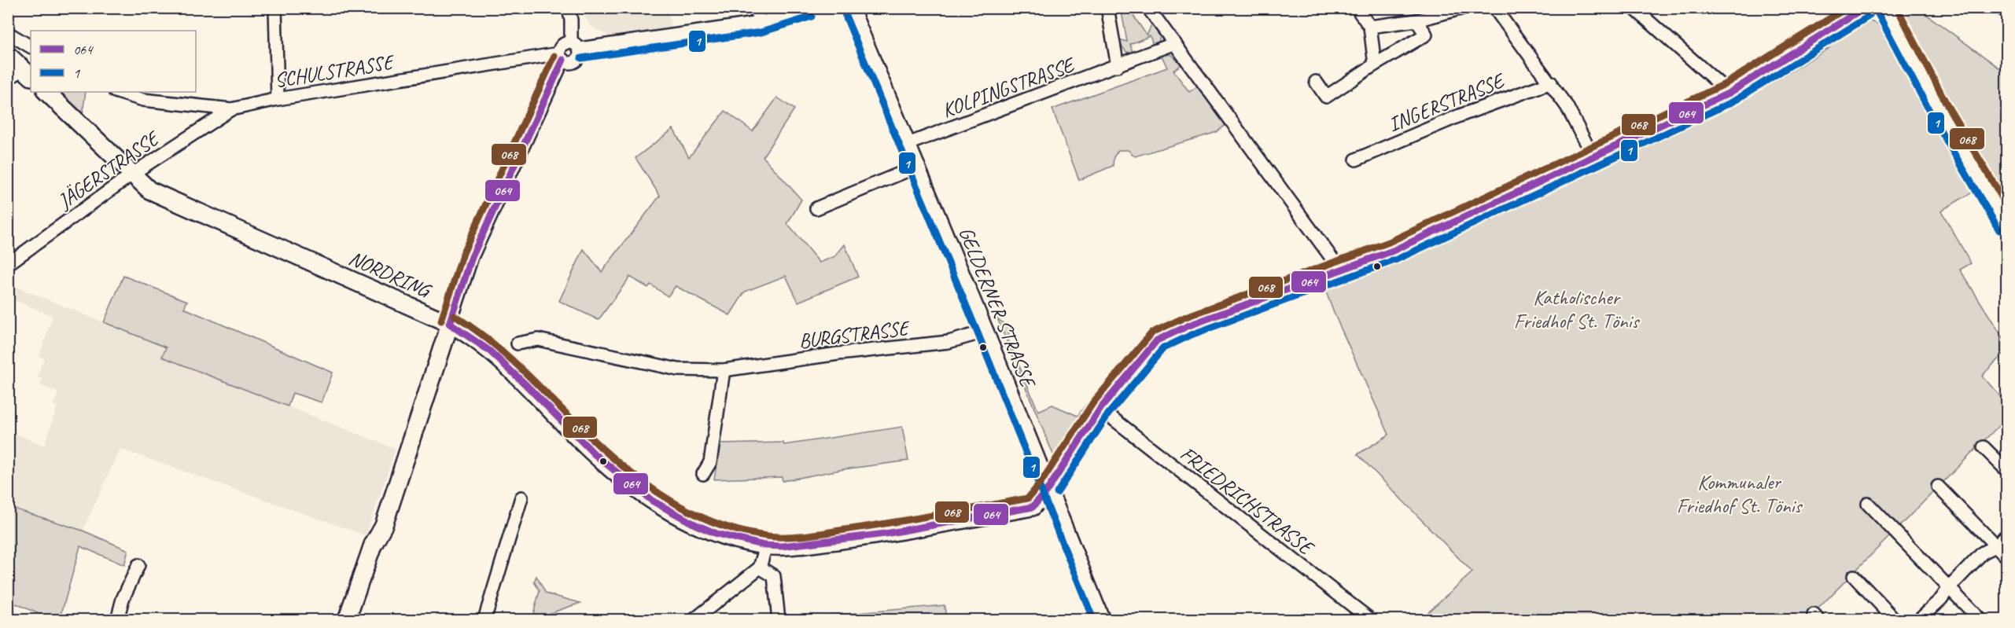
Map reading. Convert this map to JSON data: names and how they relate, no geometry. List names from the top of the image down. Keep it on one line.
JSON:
{"streets":{"street":["SCHULSTRASSE","KOLPINGSTRASSE","INGERSTRASSE","JÄGERSTRASSE","NORDRING","GELDERNER STRASSE","BURGSTRASSE","FRIEDRICHSTRASSE"]},"crossings":[["SCHULSTRASSE","JÄGERSTRASSE"],["KOLPINGSTRASSE","GELDERNER STRASSE"],["JÄGERSTRASSE","NORDRING"],["NORDRING","GELDERNER STRASSE"],["NORDRING","FRIEDRICHSTRASSE"],["GELDERNER STRASSE","BURGSTRASSE"]],"parks":["Katholischer Friedhof St. Tönis","Kommunaler Friedhof St. Tönis"],"lines":["transit line 064","transit line 068","transit line 1"],"legend":["064","1"]}
